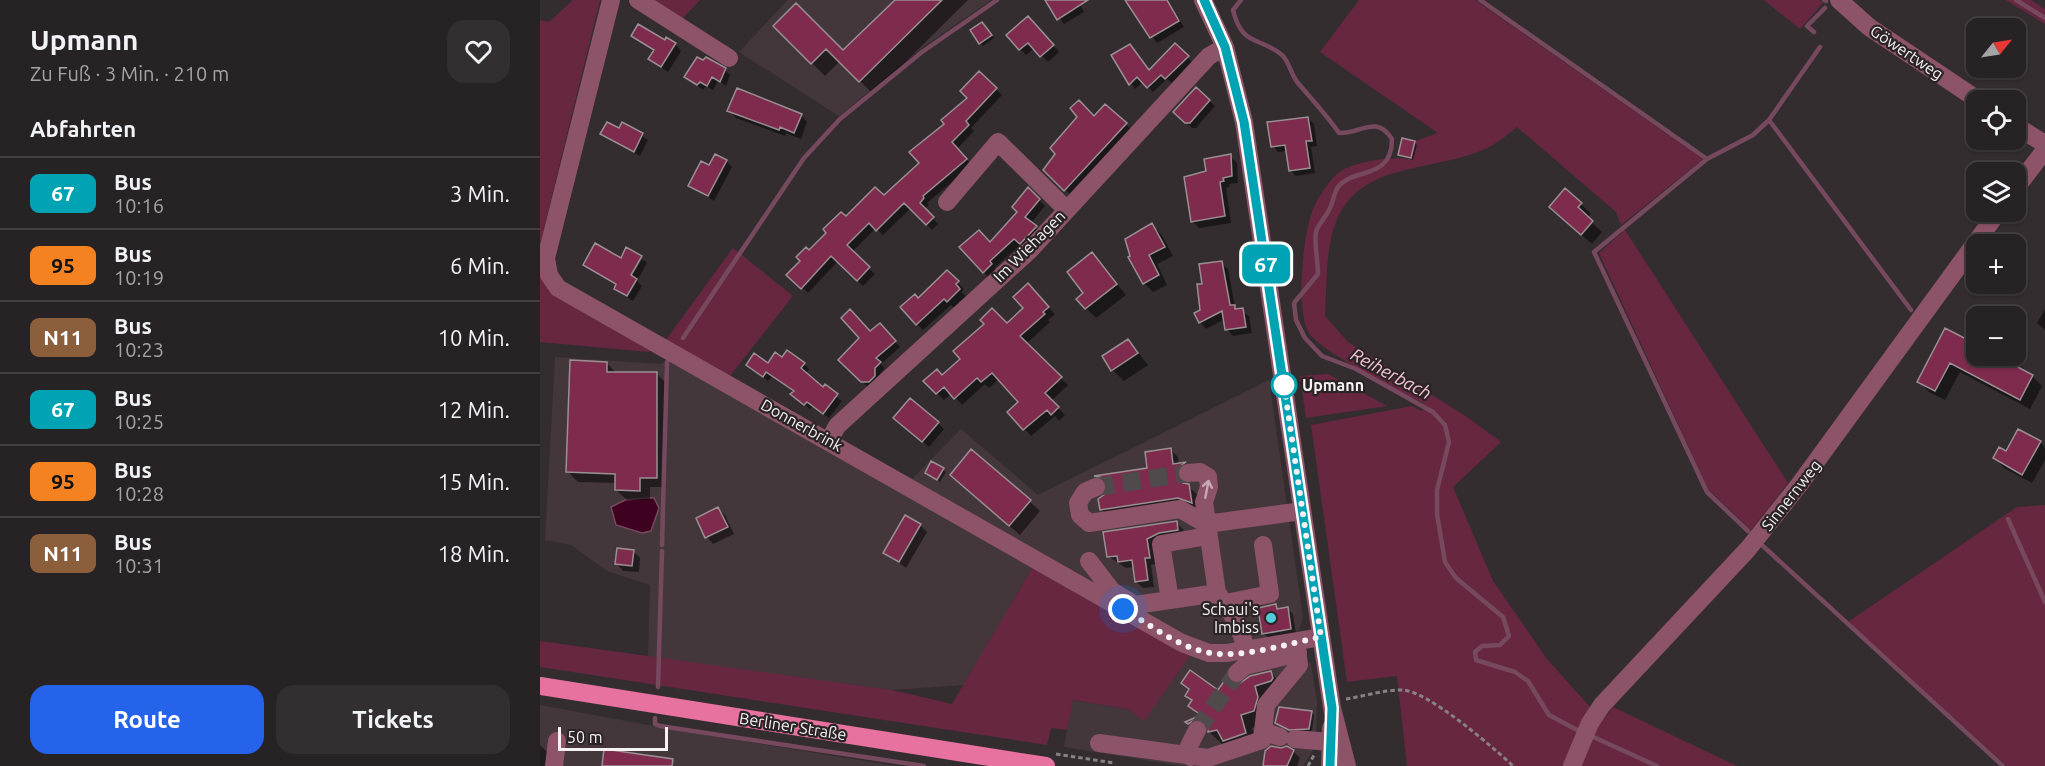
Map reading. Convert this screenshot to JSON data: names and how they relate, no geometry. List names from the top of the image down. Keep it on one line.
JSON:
{"streets":{"main road":["Berliner Straße"],"street":["Göwertweg","Im Wiehagen","Donnerbrink","Sinnernweg"]},"crossings":[["Im Wiehagen","Donnerbrink"]],"water":["Reiherbach"],"places":["Upmann","Schaui's Imbiss"],"lines":["bus line 67"],"scale_bar":"50 m","north":"top right","page":{"heading":[["Upmann","Zu Fuß · 3 Min. · 210 m"],"Abfahrten"],"on_map":"67","map_buttons":["+","−"],"list":[{"mark":"67","name":"Bus","note":"10:16","value":"3 Min."},{"mark":"95","name":"Bus","note":"10:19","value":"6 Min."},{"mark":"N11","name":"Bus","note":"10:23","value":"10 Min."},{"mark":"67","name":"Bus","note":"10:25","value":"12 Min."},{"mark":"95","name":"Bus","note":"10:28","value":"15 Min."},{"mark":"N11","name":"Bus","note":"10:31","value":"18 Min."}],"buttons":["Route","Tickets"],"scale":"50 m"}}
